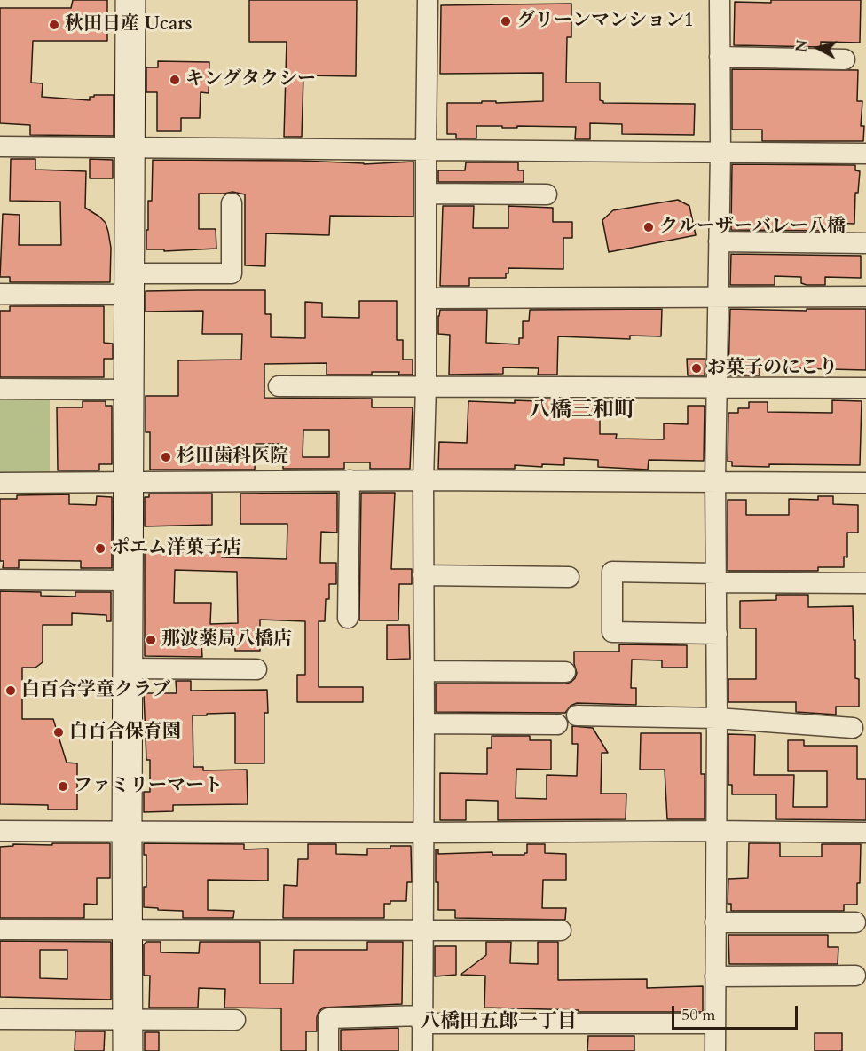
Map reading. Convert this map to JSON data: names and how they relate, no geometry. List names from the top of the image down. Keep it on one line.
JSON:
{"districts":["八橋三和町","八橋田五郎一丁目"],"places":["グリーンマンション1","秋田日産 Ucars","キングタクシー","クルーザーバレー八橋","お菓子のにこり","杉田歯科医院","ポエム洋菓子店","那波薬局八橋店","白百合学童クラブ","白百合保育園","ファミリーマート"],"scale_bar":"50 m","north":"left"}
